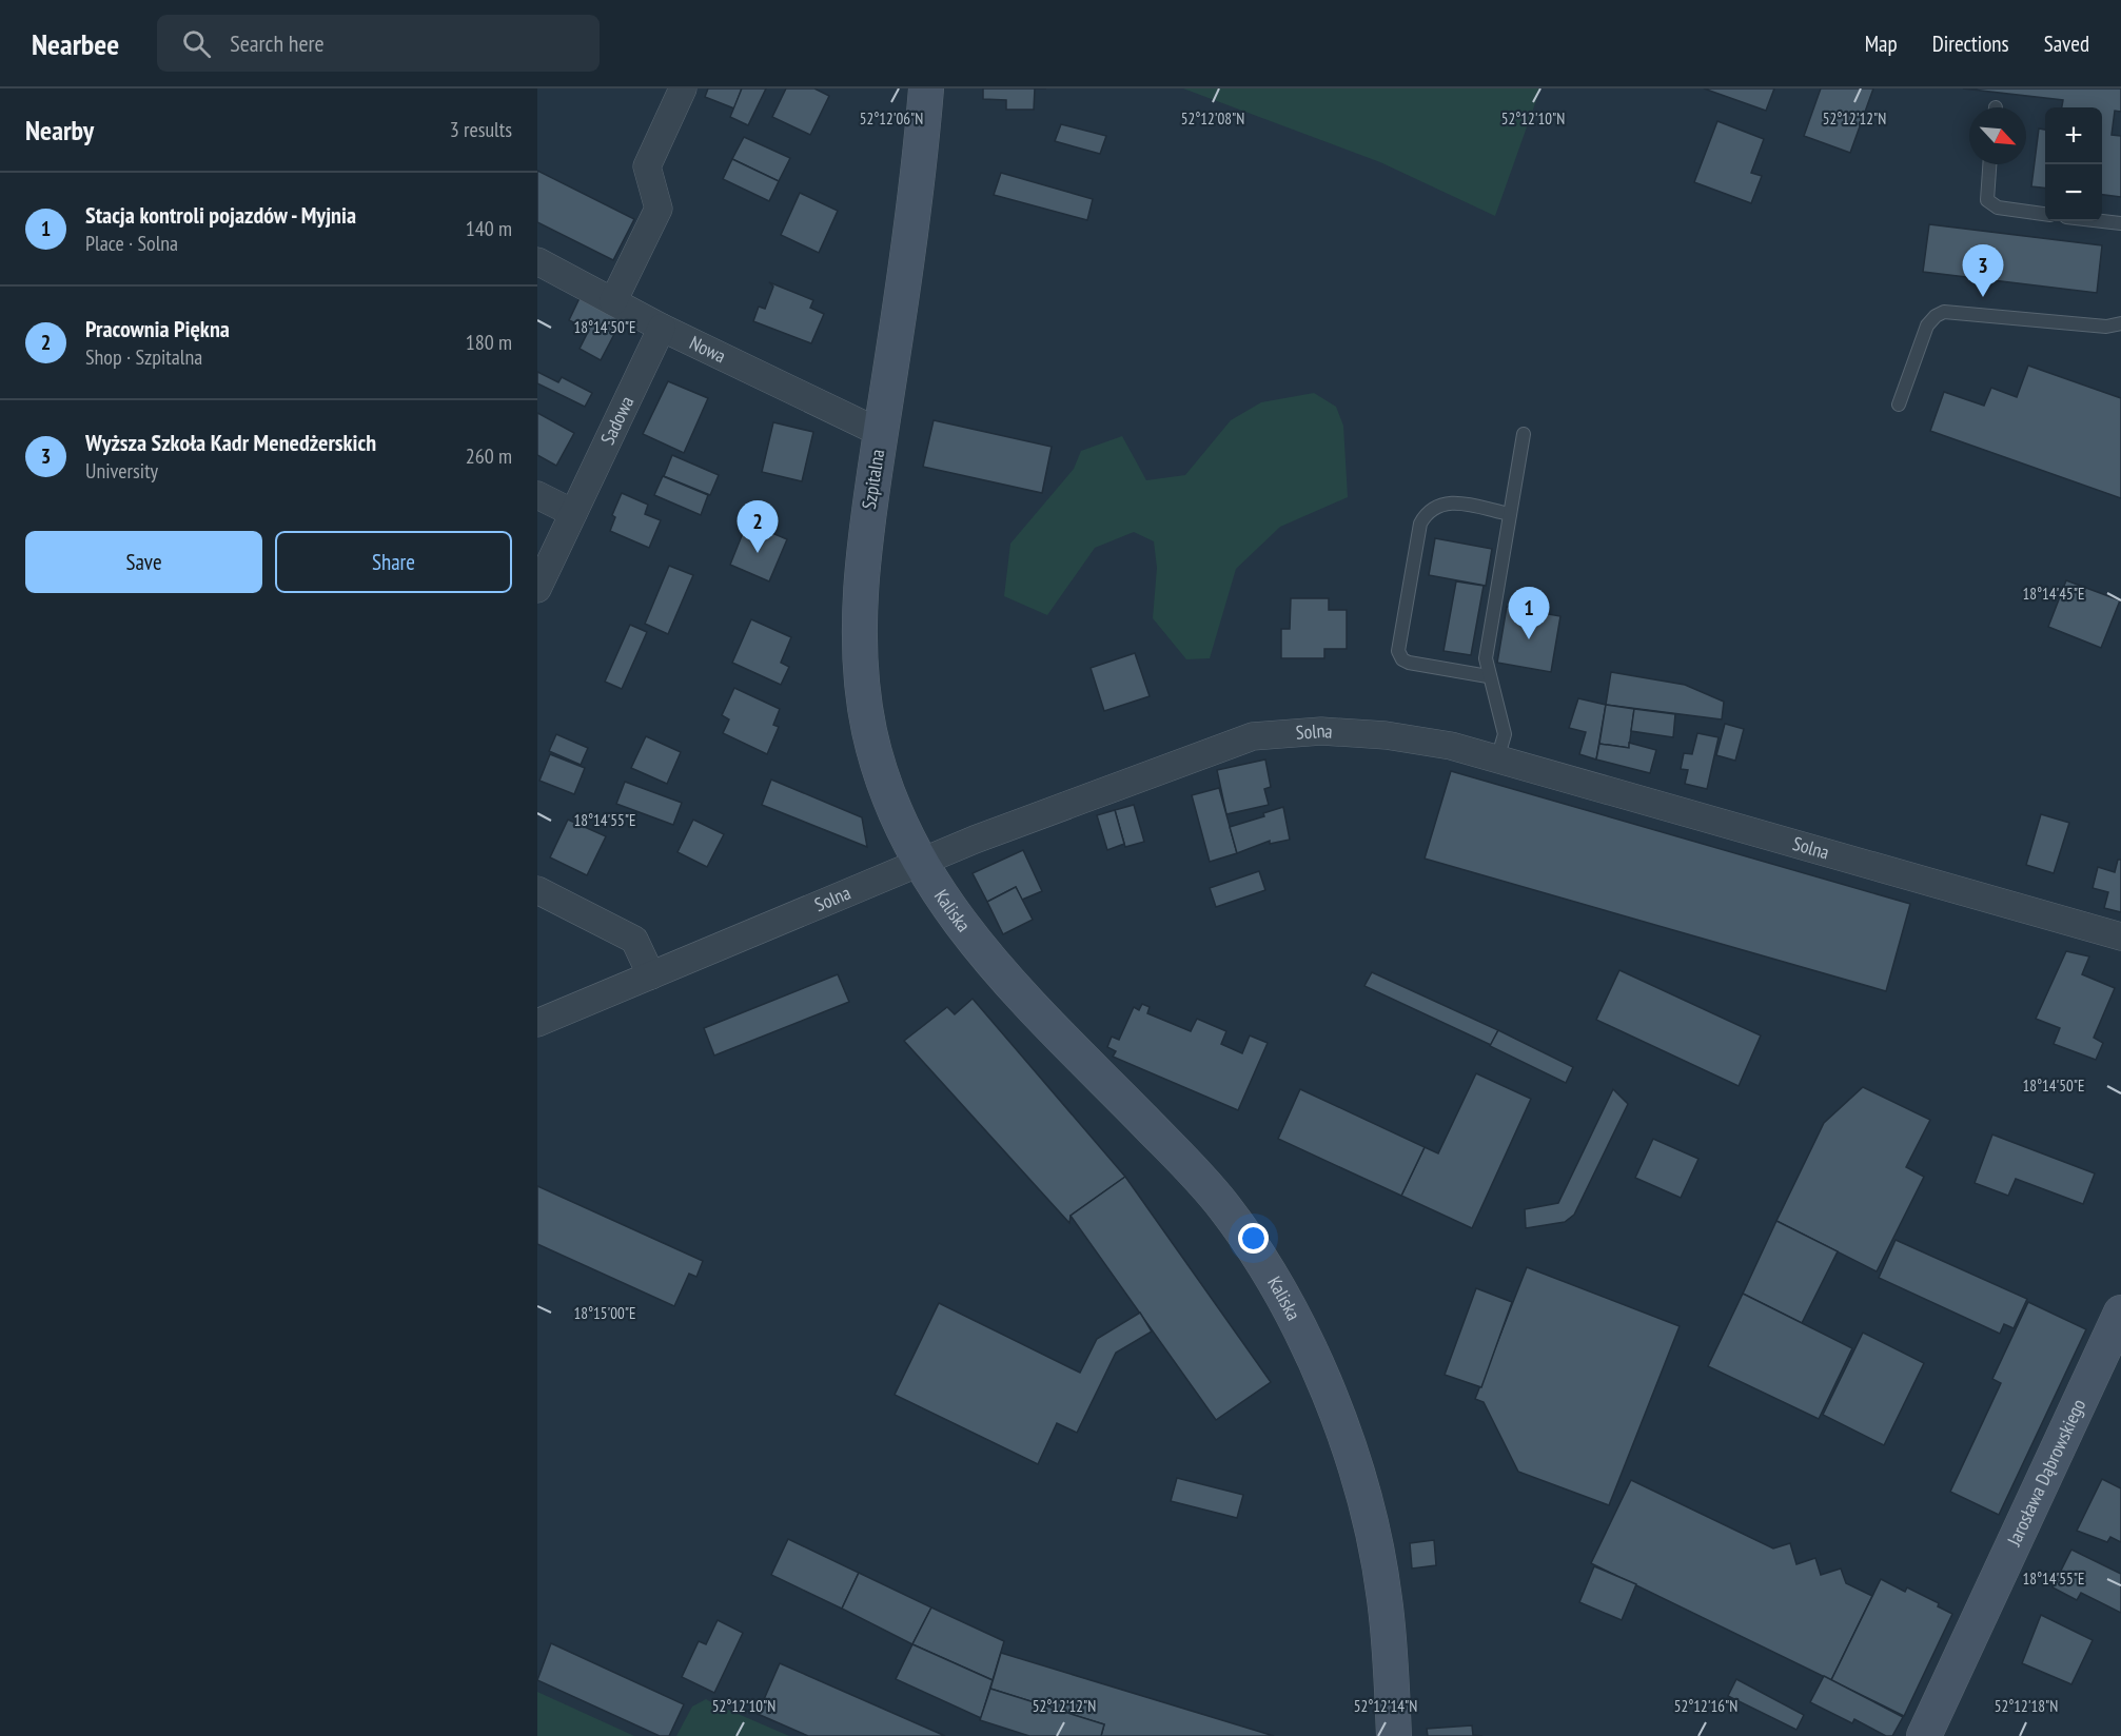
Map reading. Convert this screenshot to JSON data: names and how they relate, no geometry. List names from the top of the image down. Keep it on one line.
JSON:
{"streets":{"street":["Nowa","Sadowa","Szpitalna","Solna","Kaliska","Jarosława Dąbrowskiego"]},"crossings":[["Nowa","Sadowa"],["Nowa","Szpitalna"],["Szpitalna","Solna"],["Szpitalna","Kaliska"],["Solna","Kaliska"]],"north":"bottom right","page":{"header":"Nearbee","search":"Search here","nav":["Map","Directions","Saved"],"heading":["Nearby","3 results"],"map_buttons":["+","−"],"list":[{"mark":"1","name":"Stacja kontroli pojazdów - Myjnia","note":"Place · Solna","value":"140 m"},{"mark":"2","name":"Pracownia Piękna","note":"Shop · Szpitalna","value":"180 m"},{"mark":"3","name":"Wyższa Szkoła Kadr Menedżerskich","note":"University","value":"260 m"}],"pins":["3","2","1"],"buttons":["Save","Share"]},"coordinates":["52°12'06\"N","52°12'08\"N","52°12'10\"N","52°12'12\"N","18°14'50\"E","18°14'45\"E","18°14'55\"E","18°15'00\"E","52°12'14\"N","52°12'16\"N","52°12'18\"N"]}
